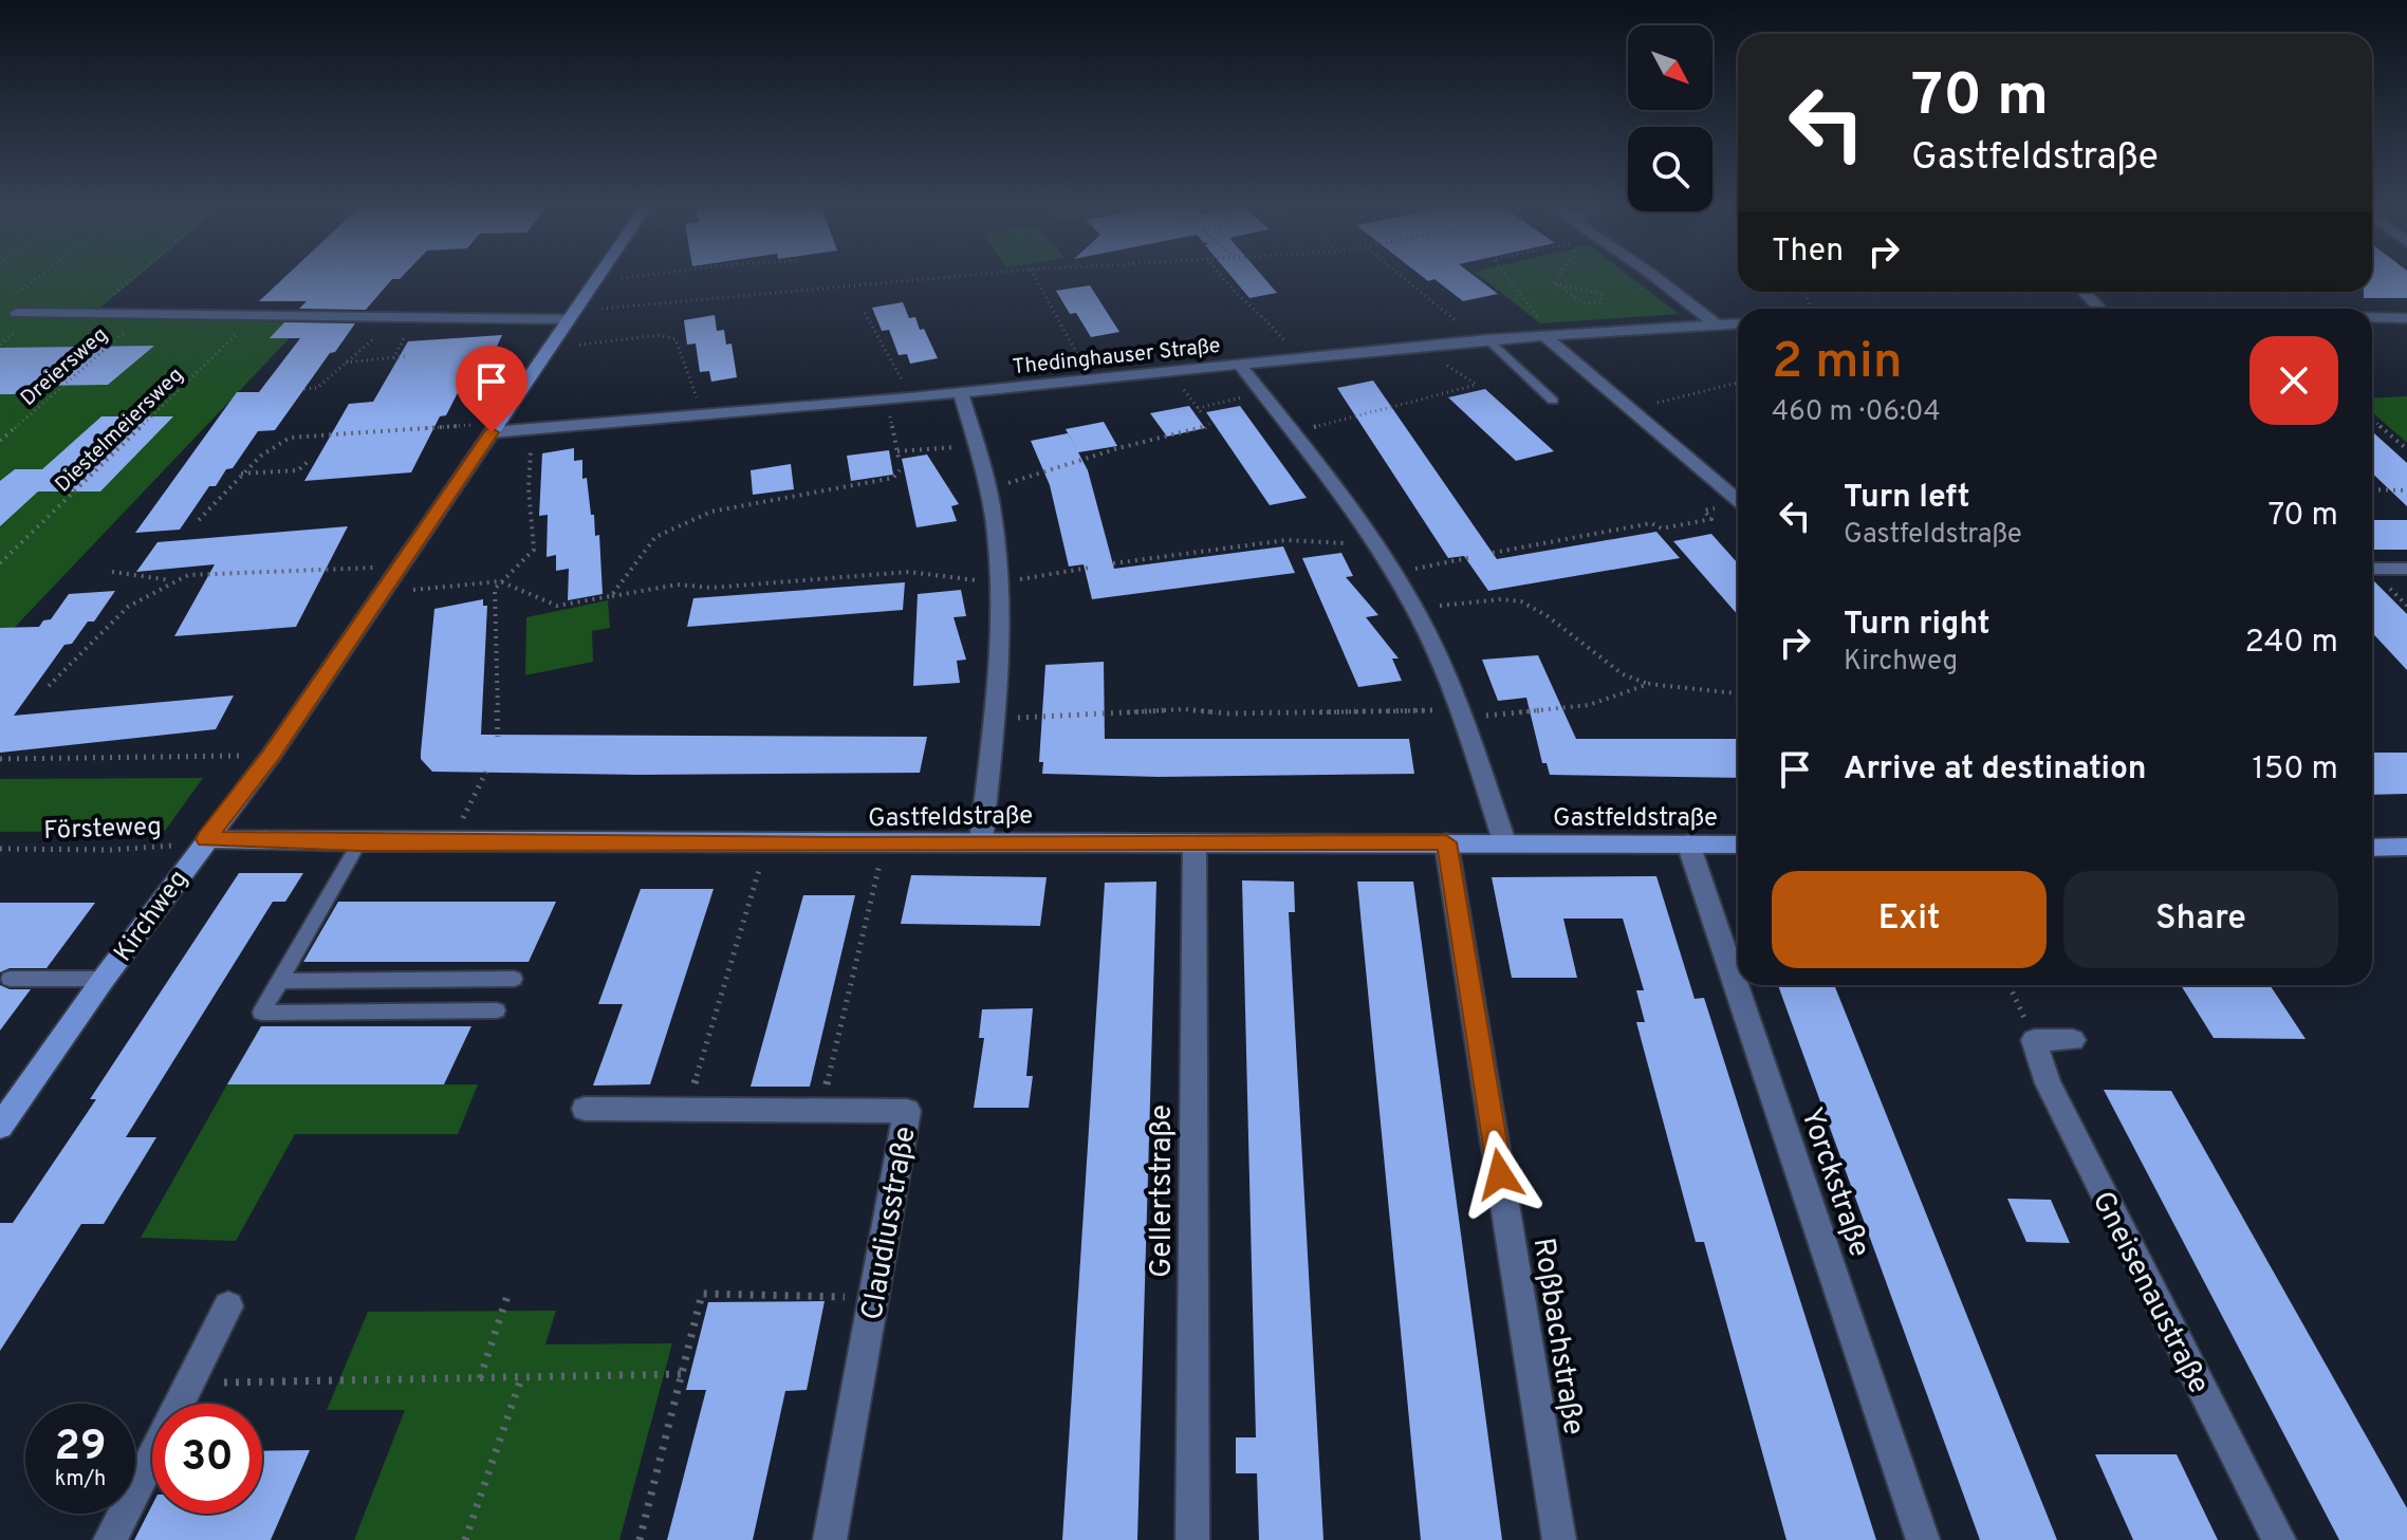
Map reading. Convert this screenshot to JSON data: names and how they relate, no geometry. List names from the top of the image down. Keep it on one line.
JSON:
{"streets":{"street":["Thedinghauser Straße","Gastfeldstraße","Kirchweg","Yorckstraße","Gellertstraße","Claudiusstraße","Gneisenaustraße","Roßbachstraße"],"path":["Dreiersweg","Diestelmeiersweg","Försteweg"]},"crossings":[["Thedinghauser Straße","Kirchweg"],["Gastfeldstraße","Försteweg"],["Gastfeldstraße","Kirchweg"],["Gastfeldstraße","Yorckstraße"],["Gastfeldstraße","Gellertstraße"],["Gastfeldstraße","Roßbachstraße"],["Försteweg","Kirchweg"]],"north":"bottom right","page":{"turn":["70 m","Gastfeldstraße"],"then":"Then","heading":["2 min","460 m · 06:04"],"list":[{"name":"Turn left","note":"Gastfeldstraße","value":"70 m"},{"name":"Turn right","note":"Kirchweg","value":"240 m"},{"name":"Arrive at destination","value":"150 m"}],"buttons":["Exit","Share"],"speed":"29 km/h","limit":"30"}}
